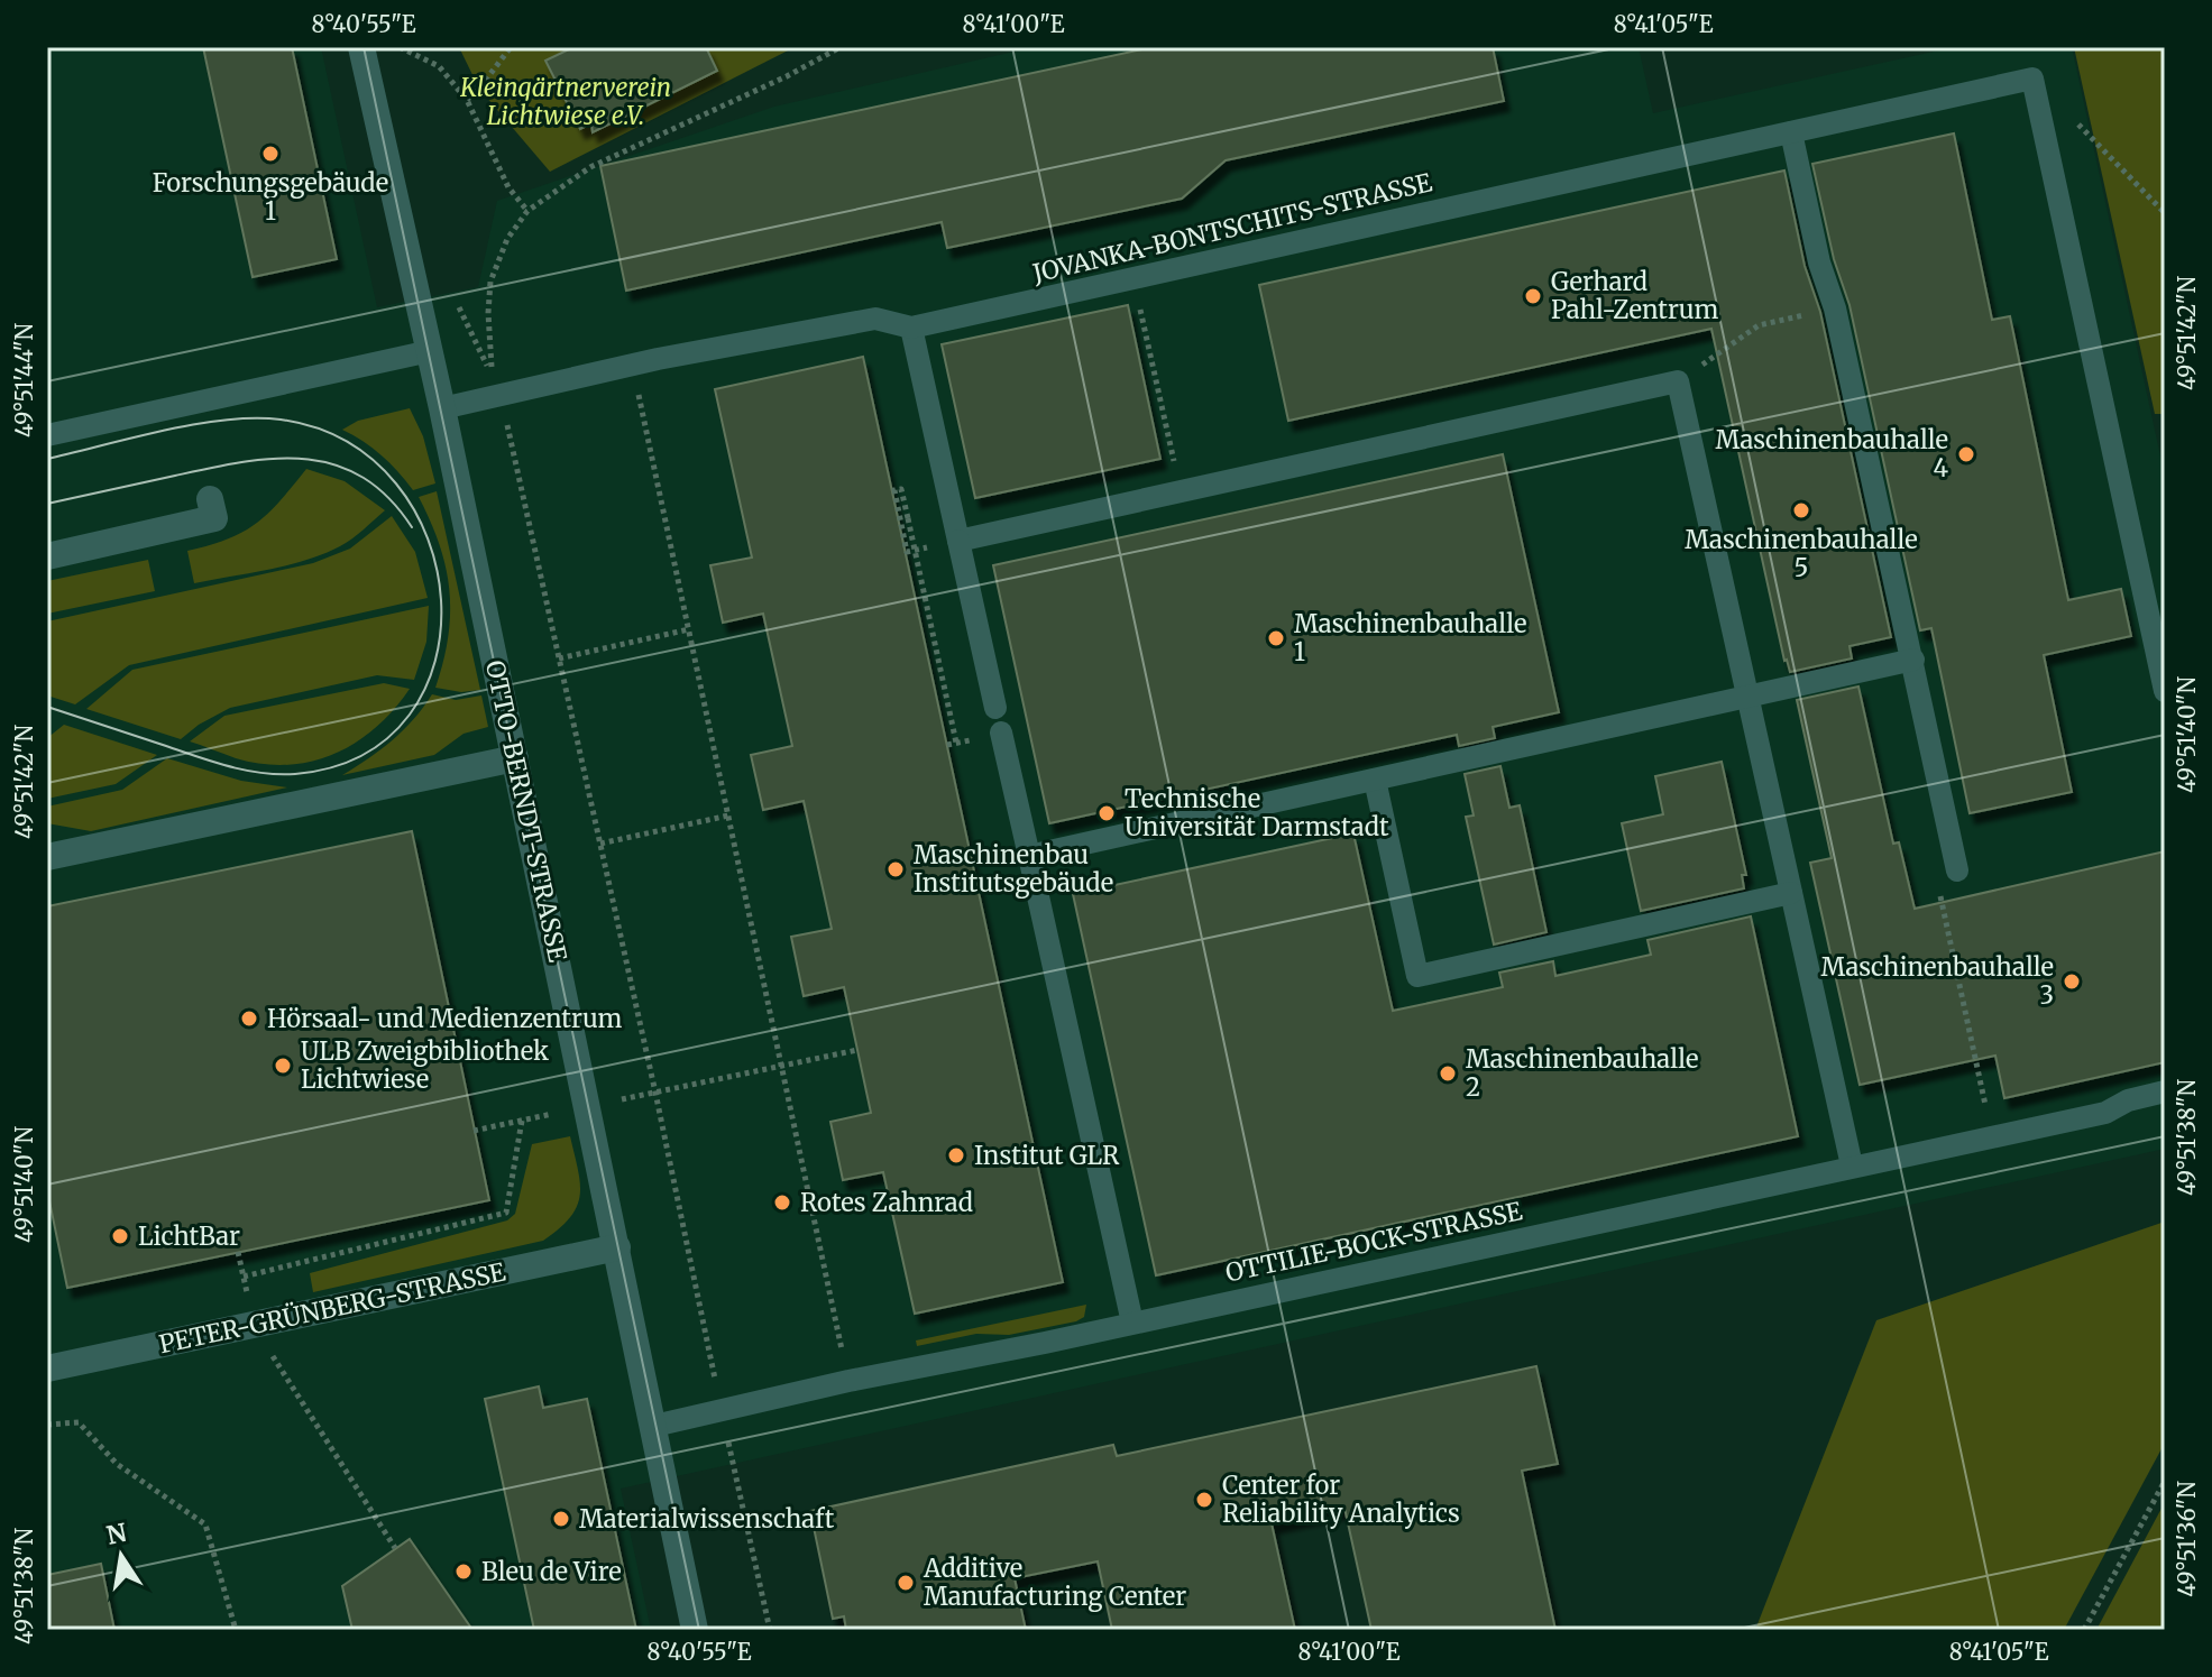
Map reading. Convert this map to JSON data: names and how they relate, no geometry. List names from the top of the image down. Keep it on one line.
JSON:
{"streets":{"street":["OTTO-BERNDT-STRASSE","PETER-GRÜNBERG-STRASSE"],"lane":["JOVANKA-BONTSCHITS-STRASSE","OTTILIE-BOCK-STRASSE"]},"crossings":[["JOVANKA-BONTSCHITS-STRASSE","OTTO-BERNDT-STRASSE"],["OTTO-BERNDT-STRASSE","OTTILIE-BOCK-STRASSE"],["OTTO-BERNDT-STRASSE","PETER-GRÜNBERG-STRASSE"]],"parks":["Kleingärtnerverein Lichtwiese e.V."],"places":["Forschungsgebäude 1","Gerhard Pahl-Zentrum","Maschinenbauhalle 4","Maschinenbauhalle 5","Maschinenbauhalle 1","Technische Universität Darmstadt","Maschinenbau Institutsgebäude","Maschinenbauhalle 3","Hörsaal- und Medienzentrum","ULB Zweigbibliothek Lichtwiese","Maschinenbauhalle 2","Institut GLR","Rotes Zahnrad","LichtBar","Center for Reliability Analytics","Materialwissenschaft","Bleu de Vire","Additive Manufacturing Center"],"north":"top","coordinates":["8°40'55\"E","8°41'00\"E","8°41'05\"E","49°51'42\"N","49°51'44\"N","49°51'40\"N","49°51'38\"N","49°51'36\"N"]}
